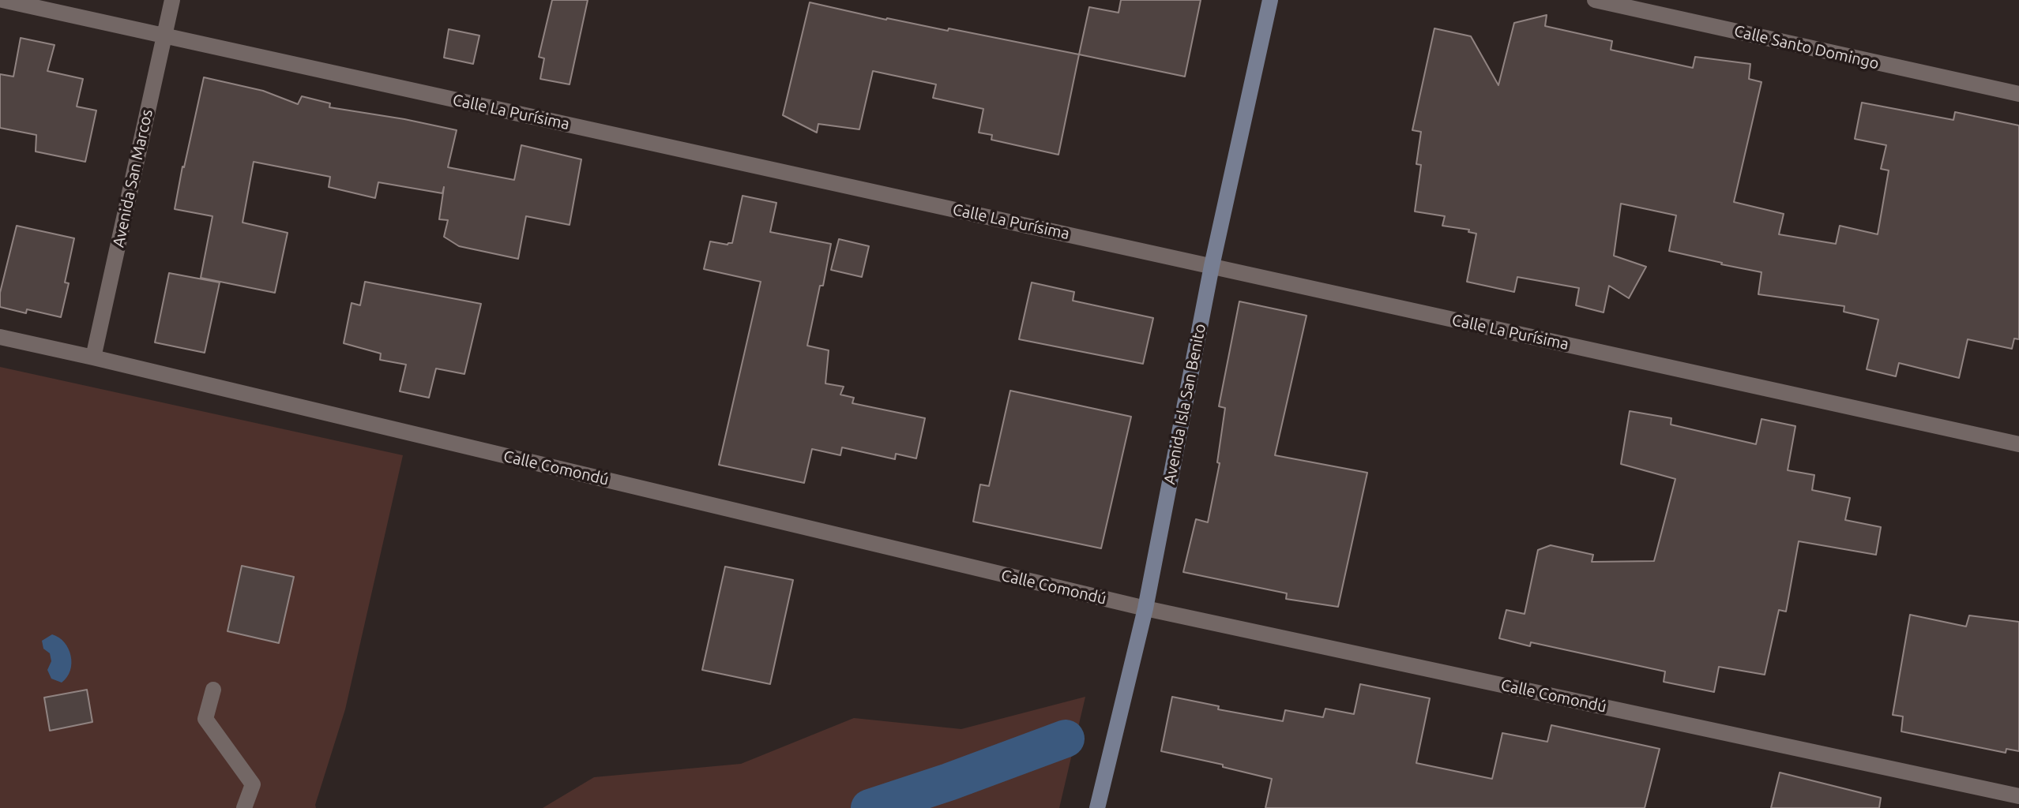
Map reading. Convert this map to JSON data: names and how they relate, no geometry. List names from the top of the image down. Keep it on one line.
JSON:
{"streets":{"main road":["Avenida Isla San Benito"],"street":["Calle Santo Domingo","Calle La Purísima","Avenida San Marcos","Calle Comondú"]},"crossings":[["Calle La Purísima","Avenida San Marcos"],["Calle La Purísima","Avenida Isla San Benito"],["Avenida San Marcos","Calle Comondú"],["Avenida Isla San Benito","Calle Comondú"]]}
